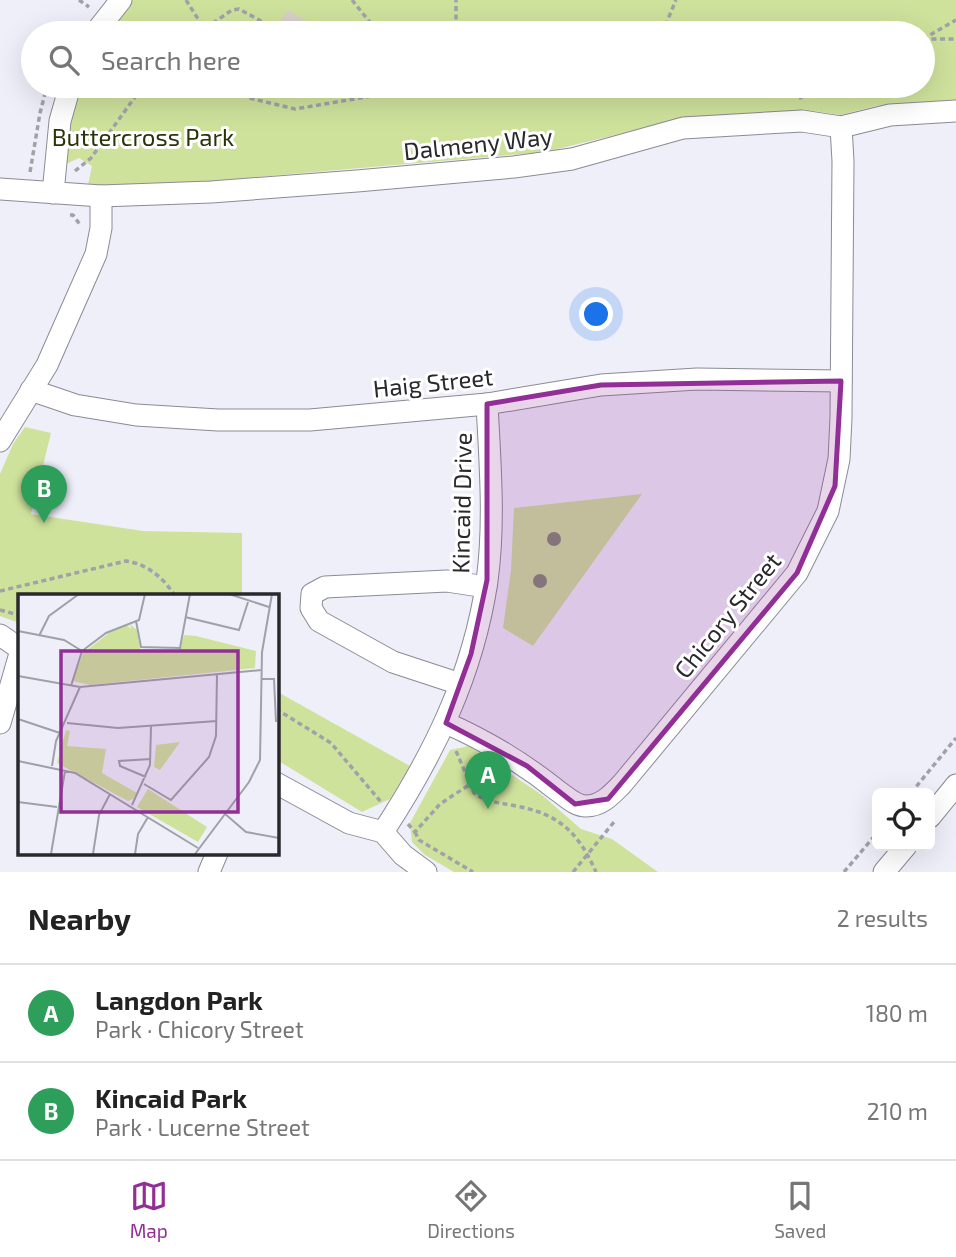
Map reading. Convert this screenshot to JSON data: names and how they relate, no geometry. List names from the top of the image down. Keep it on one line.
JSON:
{"streets":{"street":["Dalmeny Way","Haig Street","Kincaid Drive","Chicory Street"]},"crossings":[["Dalmeny Way","Chicory Street"],["Haig Street","Kincaid Drive"],["Haig Street","Chicory Street"],["Kincaid Drive","Chicory Street"]],"parks":["Buttercross Park"],"page":{"search":"Search here","pins":["B","A"],"heading":["Nearby","2 results"],"list":[{"mark":"A","name":"Langdon Park","note":"Park · Chicory Street","value":"180 m"},{"mark":"B","name":"Kincaid Park","note":"Park · Lucerne Street","value":"210 m"}],"nav":["Map","Directions","Saved"]}}
